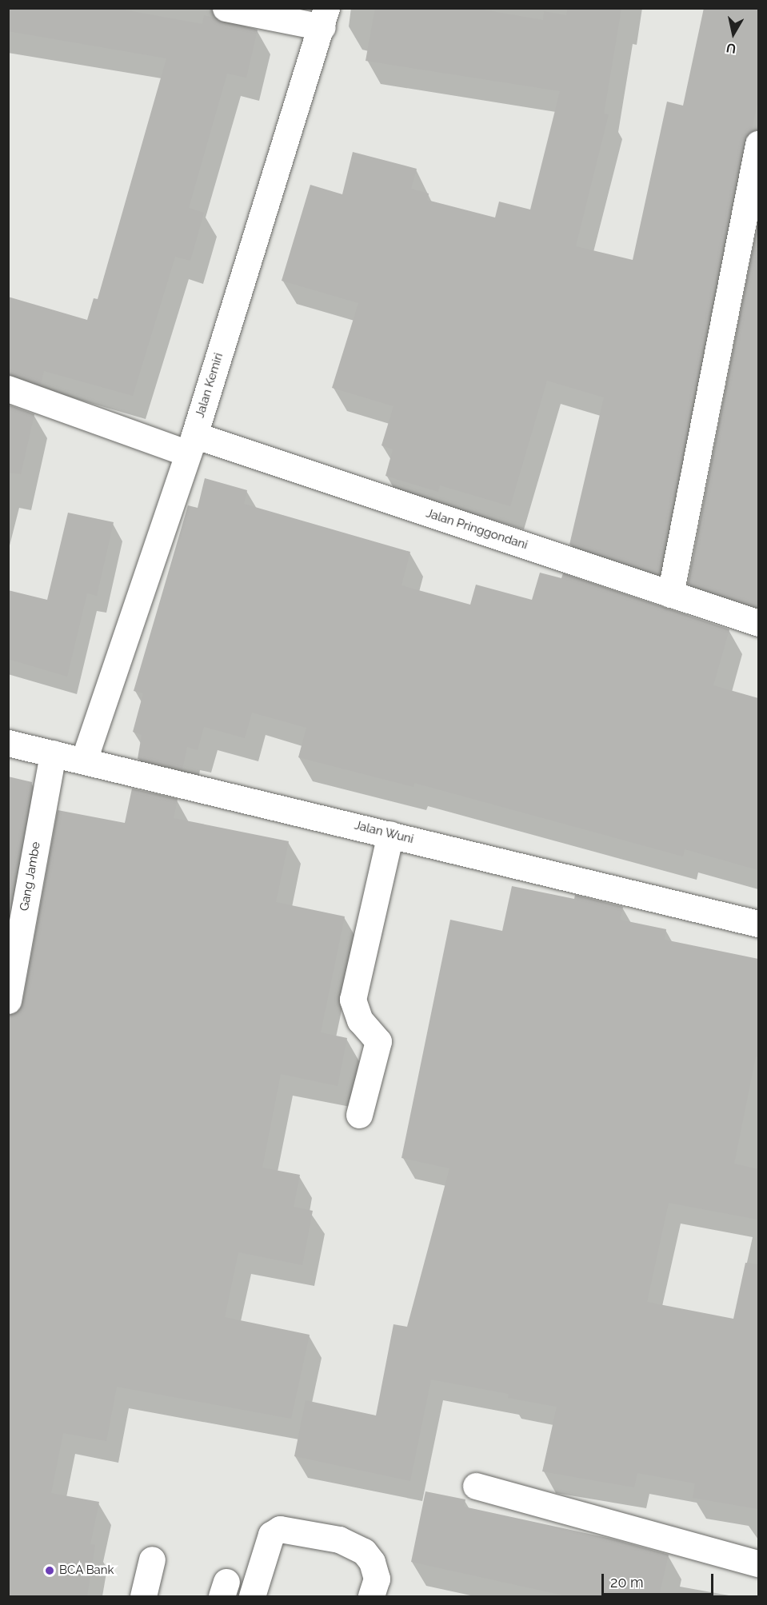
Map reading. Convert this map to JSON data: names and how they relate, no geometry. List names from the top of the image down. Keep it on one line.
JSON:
{"streets":{"street":["Jalan Kemiri","Jalan Pringgondani","Jalan Wuni","Gang Jambe"]},"crossings":[["Jalan Kemiri","Jalan Pringgondani"],["Jalan Kemiri","Jalan Wuni"],["Jalan Wuni","Gang Jambe"]],"places":["BCA Bank"],"scale_bar":"20 m","north":"bottom"}
